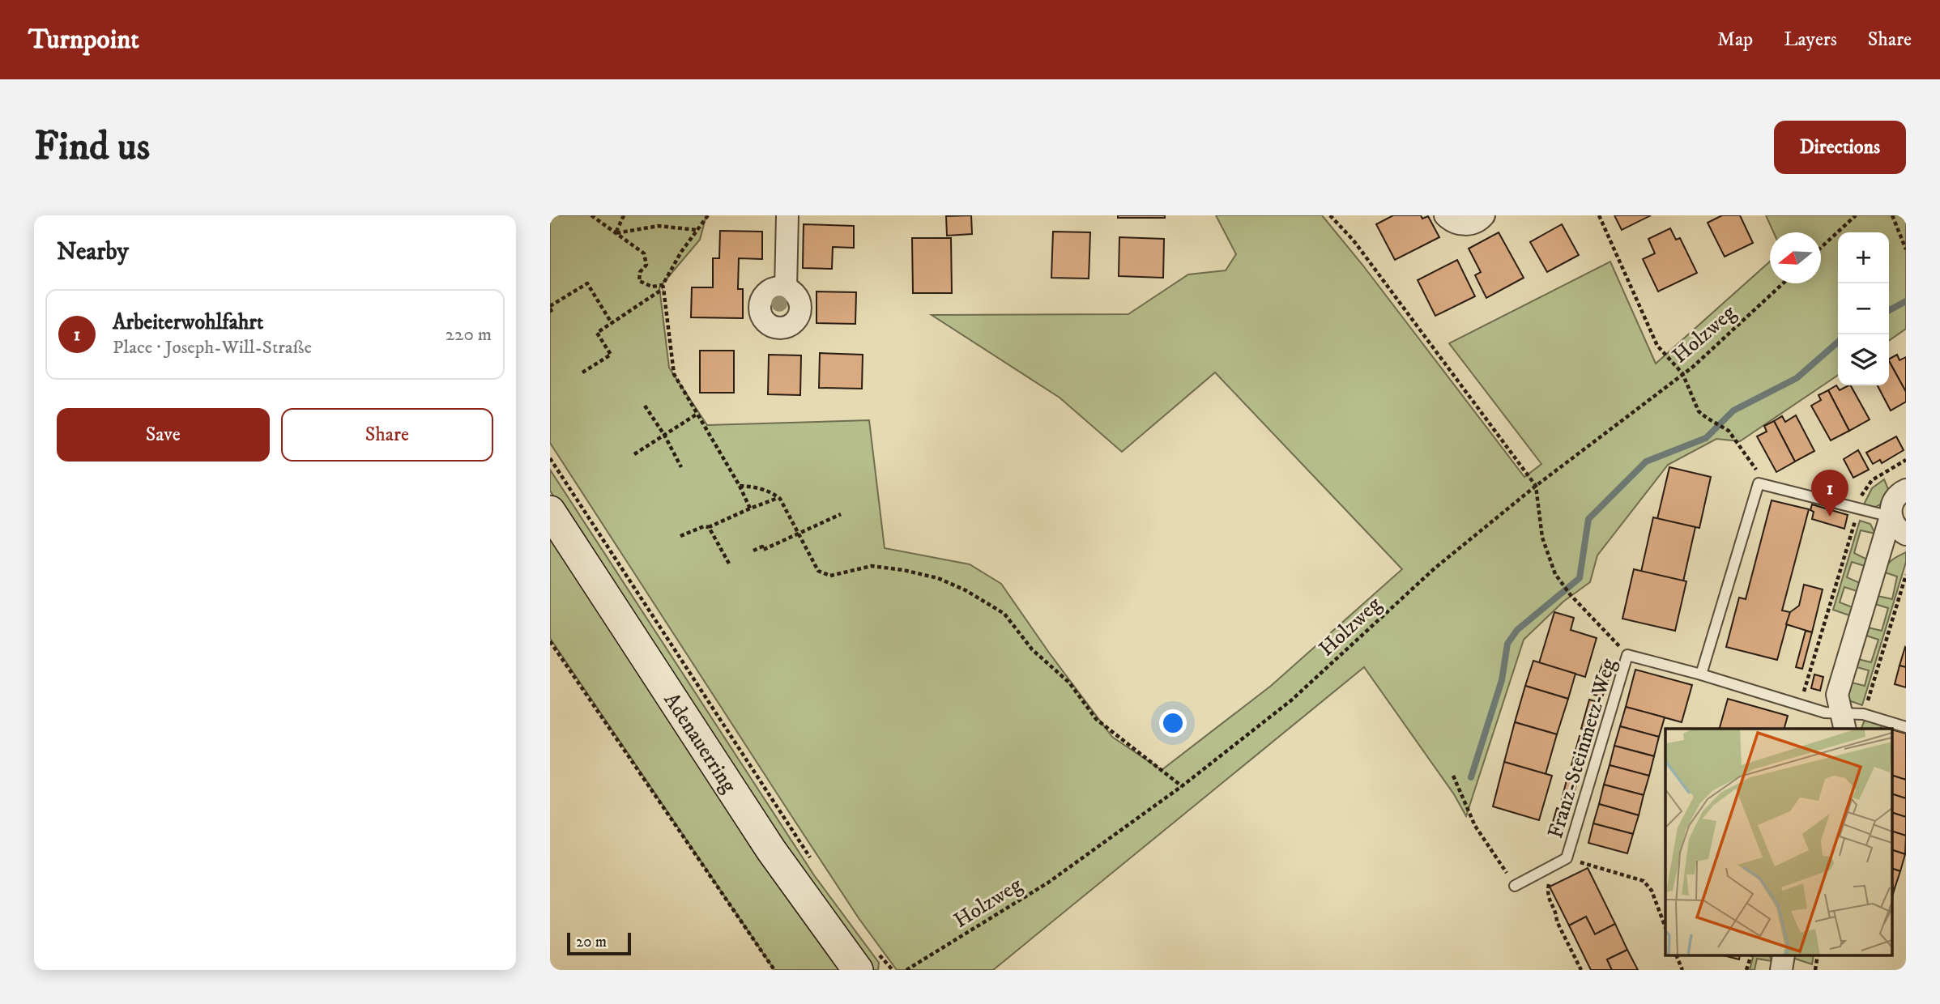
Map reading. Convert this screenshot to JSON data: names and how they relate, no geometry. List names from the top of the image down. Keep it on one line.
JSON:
{"streets":{"main road":["Adenauerring"],"lane":["Franz-Steinmetz-Weg"],"path":["Holzweg"]},"scale_bar":"20 m","north":"left","page":{"header":"Turnpoint","nav":["Map","Layers","Share"],"buttons":["Directions",["Save","Share"]],"title":"Find us","heading":"Nearby","map_buttons":["+","−"],"list":[{"mark":"1","name":"Arbeiterwohlfahrt","note":"Place · Joseph-Will-Straße","value":"220 m"}],"pins":"1","scale":"20 m"}}
